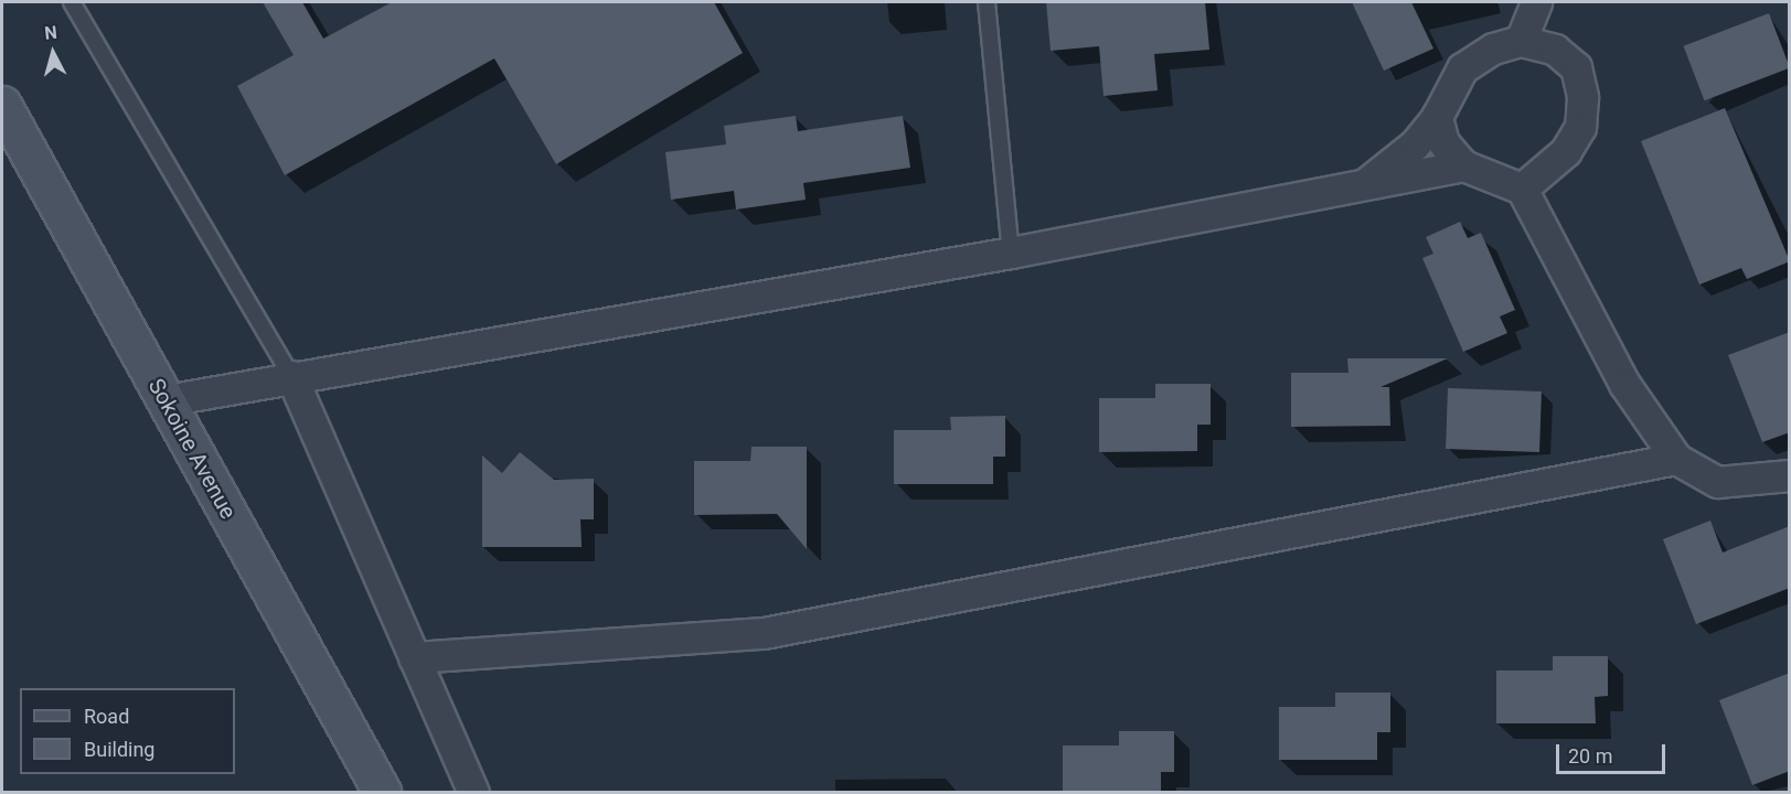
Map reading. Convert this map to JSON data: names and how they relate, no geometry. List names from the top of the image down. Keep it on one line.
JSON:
{"streets":{"street":["Sokoine Avenue"]},"legend":["Road","Building"],"scale_bar":"20 m","north":"top"}
